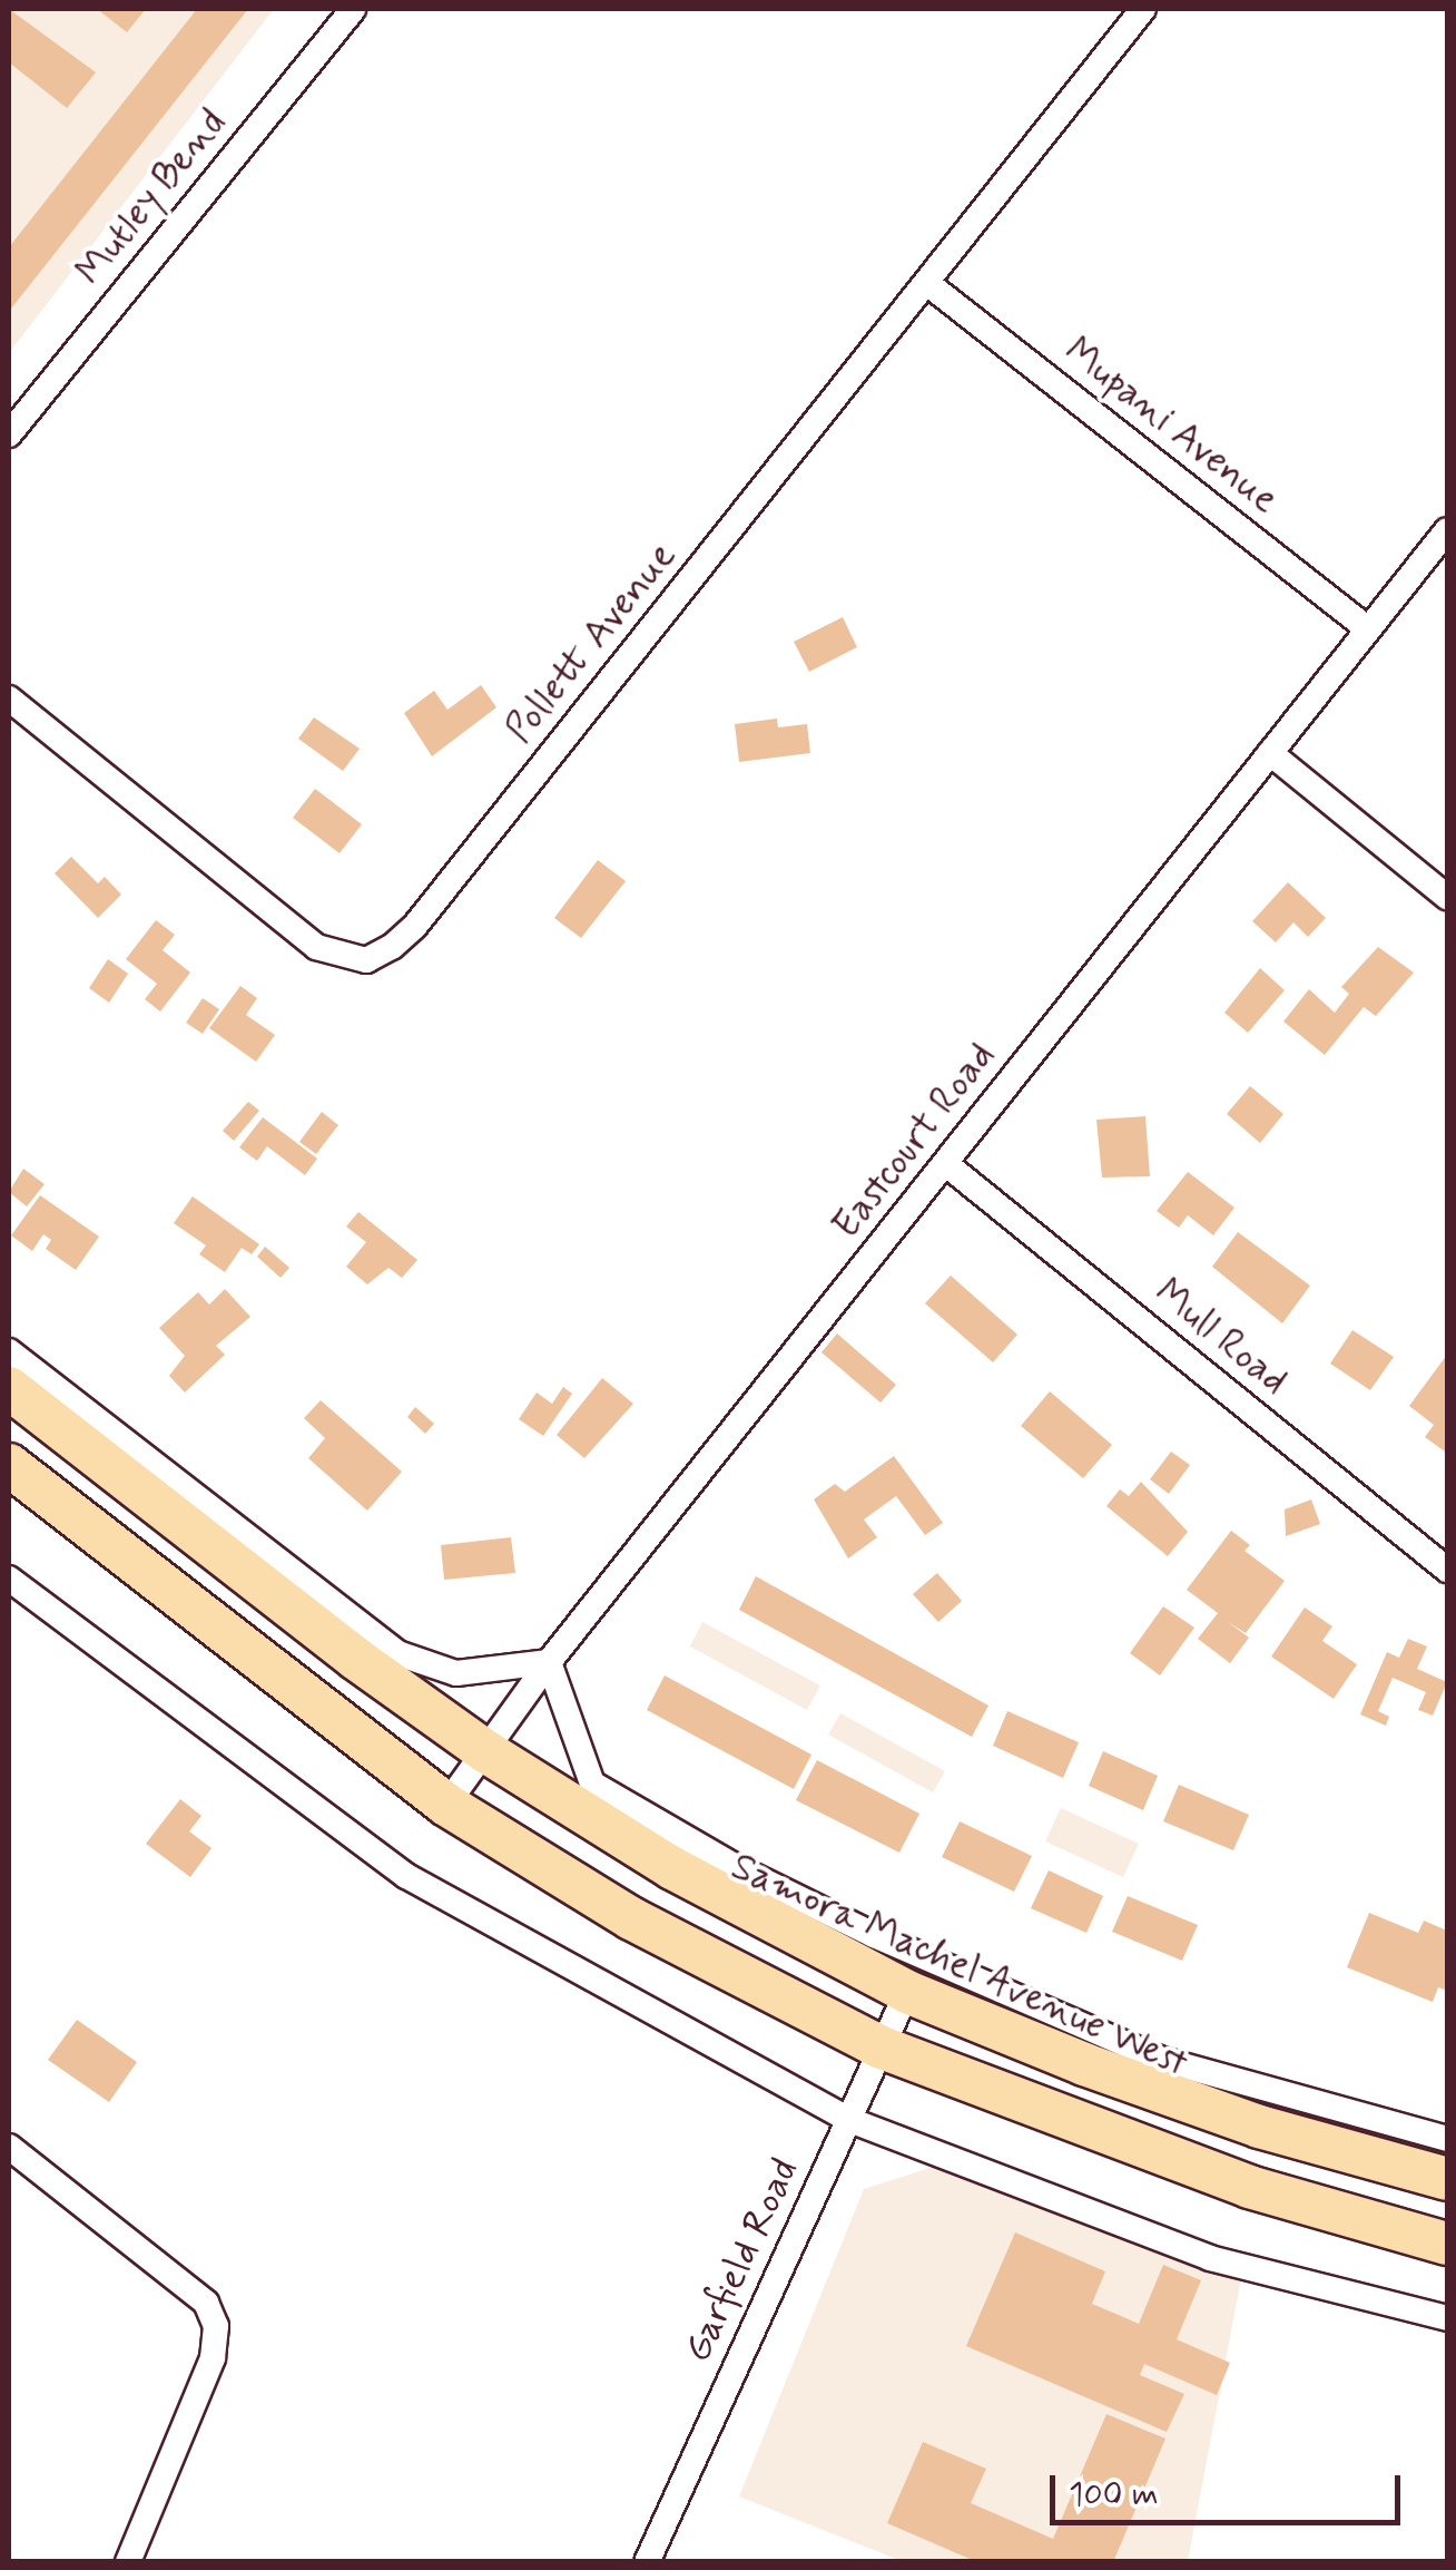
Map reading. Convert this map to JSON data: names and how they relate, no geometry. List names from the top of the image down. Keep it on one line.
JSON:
{"streets":{"highway":["Samora Machel Avenue West"],"street":["Mutley Bend","Mupani Avenue","Pollett Avenue","Eastcourt Road","Mull Road","Garfield Road"]},"crossings":[["Mupani Avenue","Pollett Avenue"],["Mupani Avenue","Eastcourt Road"],["Eastcourt Road","Mull Road"],["Eastcourt Road","Samora Machel Avenue West"],["Samora Machel Avenue West","Garfield Road"]],"scale_bar":"100 m"}
